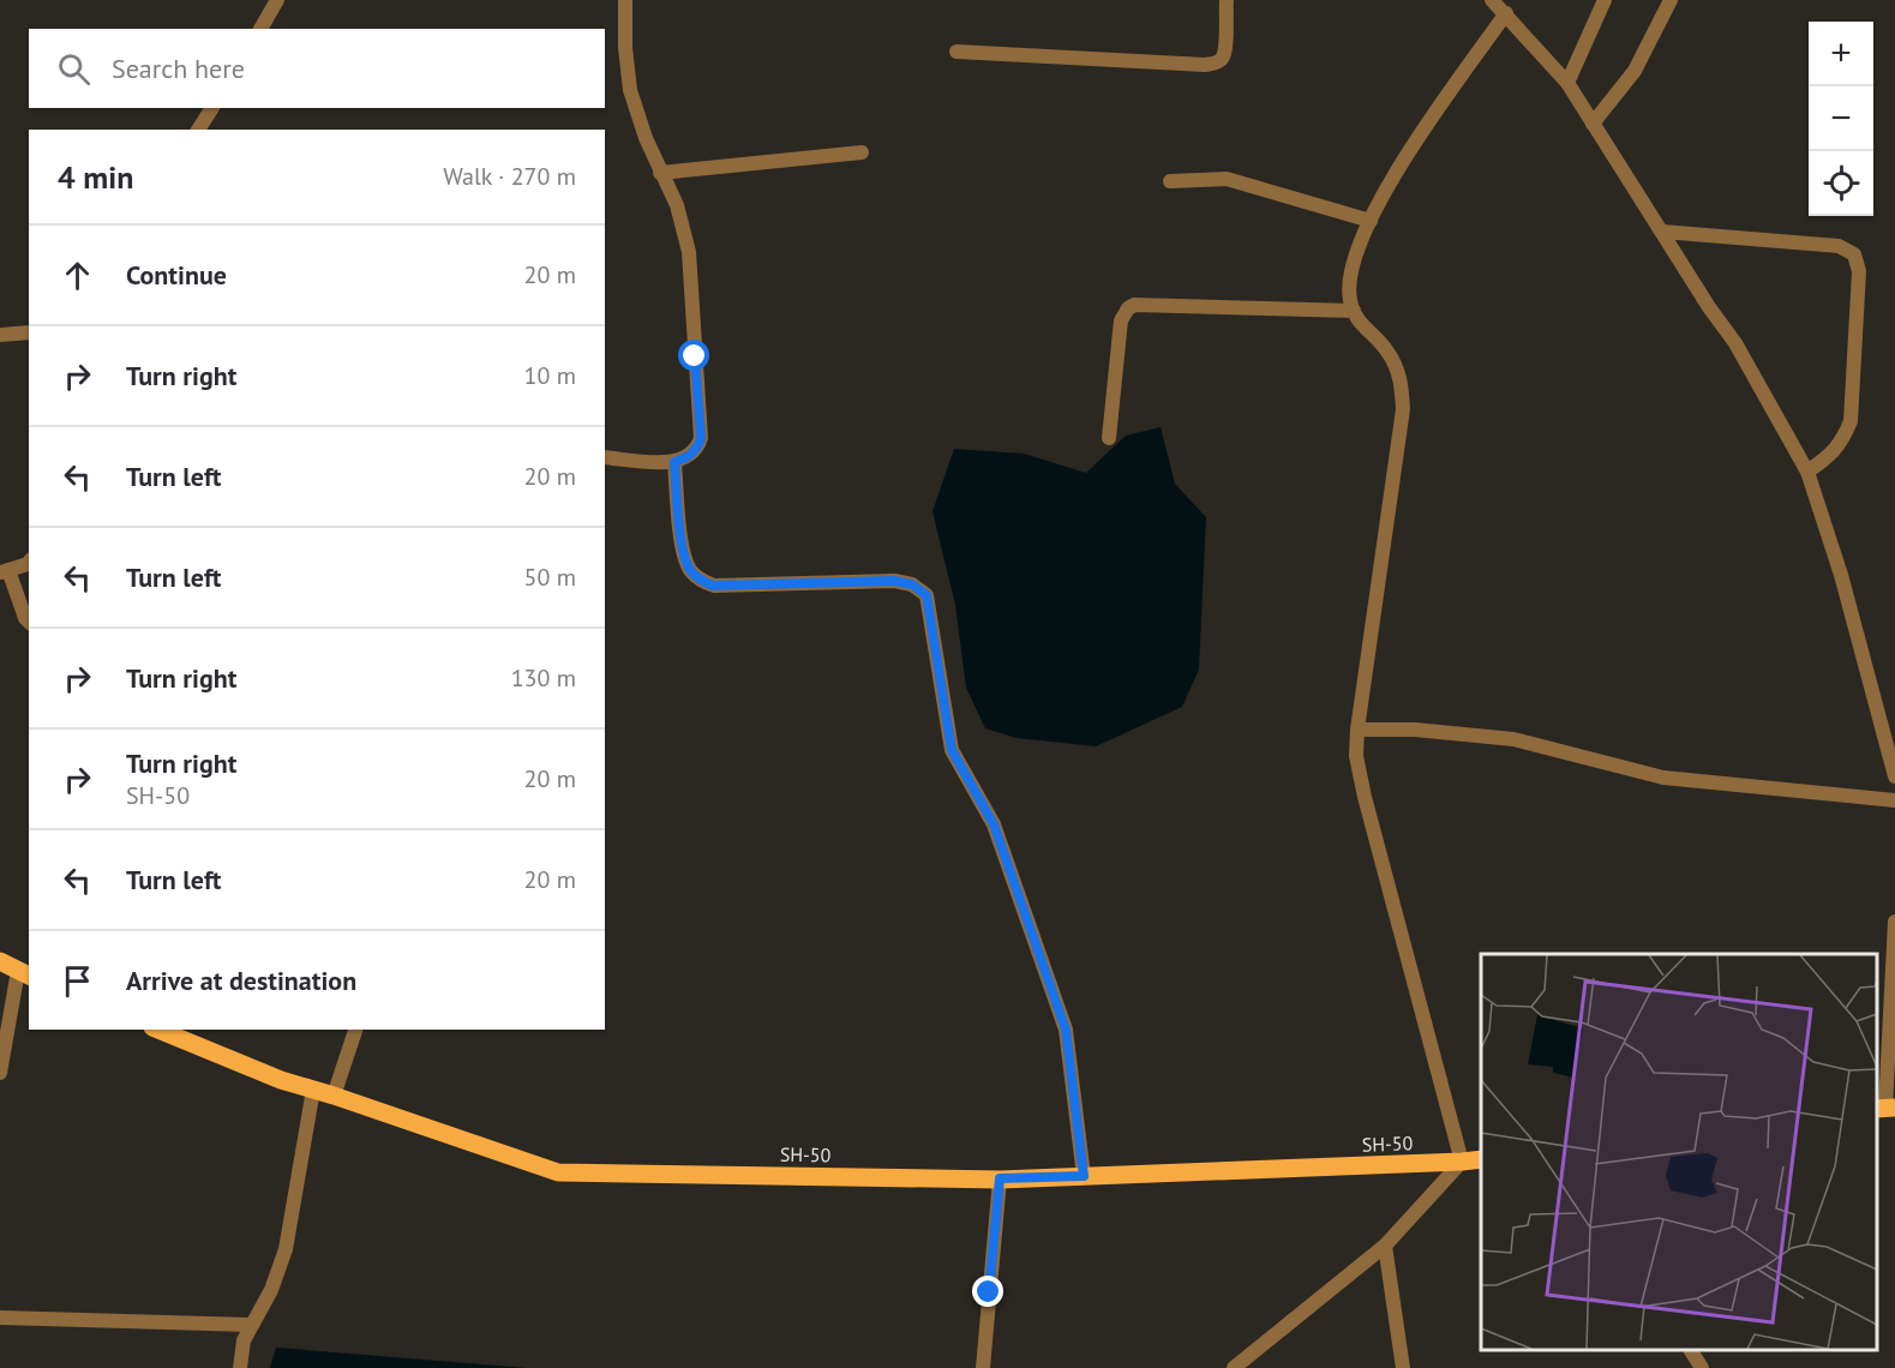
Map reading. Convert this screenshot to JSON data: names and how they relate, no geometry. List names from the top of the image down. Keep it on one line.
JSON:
{"streets":{"main road":["SH-50"]},"page":{"map_buttons":["+","−"],"search":"Search here","heading":["4 min","Walk · 270 m"],"list":[["Continue","20 m"],["Turn right","10 m"],["Turn left","20 m"],["Turn left","50 m"],["Turn right","130 m"],["Turn right","SH-50","20 m"],["Turn left","20 m"],"Arrive at destination"]}}
